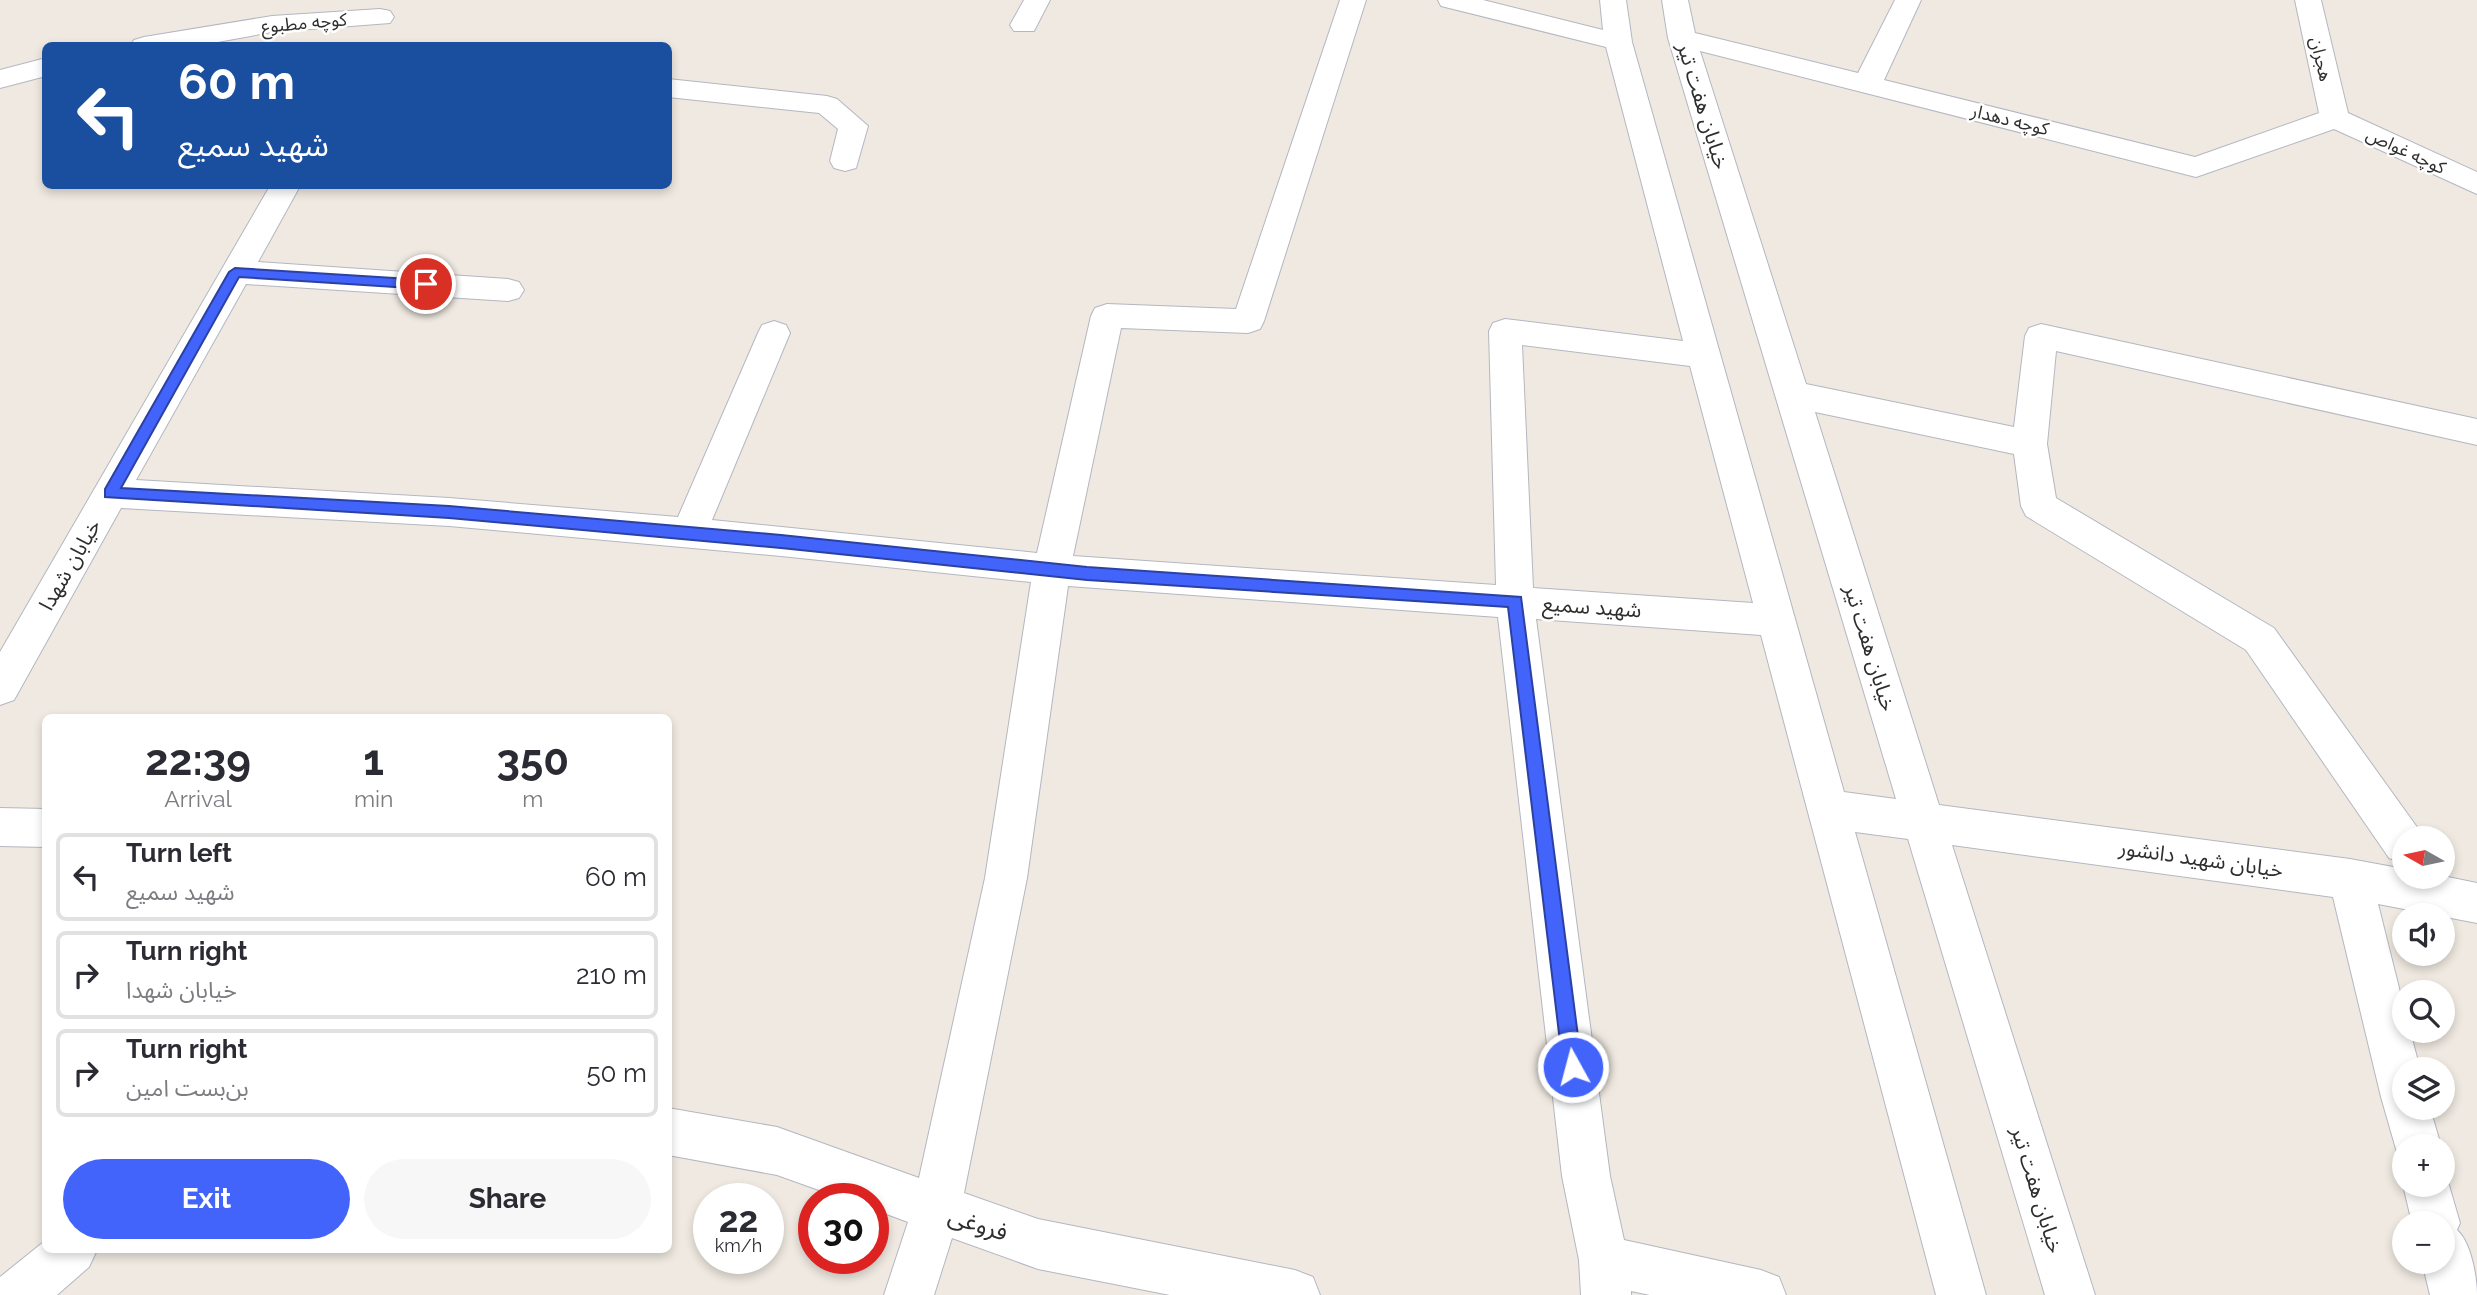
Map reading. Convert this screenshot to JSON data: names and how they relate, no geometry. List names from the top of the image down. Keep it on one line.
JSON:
{"streets":{"street":["کوچه مطبوع","هجران","خیابان هفت تیر","کوچه دهدار","کوچه غواص","خیابان شهدا","شهید سمیع","خیابان شهید دانشور","فروغی"]},"crossings":[["هجران","کوچه دهدار"],["هجران","کوچه غواص"],["خیابان هفت تیر","کوچه دهدار"],["خیابان هفت تیر","خیابان شهید دانشور"],["کوچه دهدار","کوچه غواص"],["خیابان شهدا","شهید سمیع"]],"north":"left","page":{"turn":["60 m","شهید سمیع"],"eta":["22:39","Arrival","1","min","350","m"],"map_buttons":["+","−"],"list":[{"name":"Turn left","note":"شهید سمیع","value":"60 m"},{"name":"Turn right","note":"خیابان شهدا","value":"210 m"},{"name":"Turn right","note":"بن‌بست امین","value":"50 m"}],"buttons":["Exit","Share"],"speed":"22 km/h","limit":"30"}}
